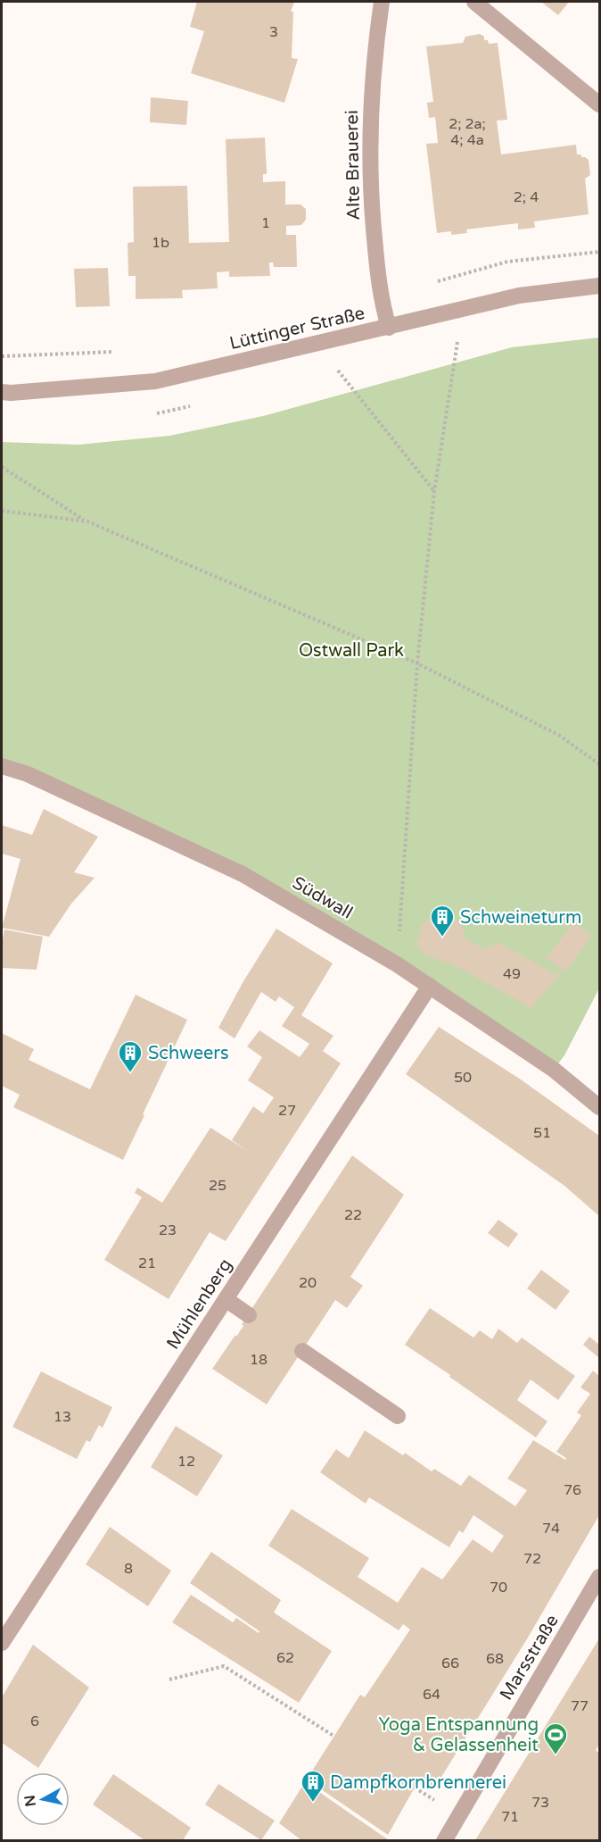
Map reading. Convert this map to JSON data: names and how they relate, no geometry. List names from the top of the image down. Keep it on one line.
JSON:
{"streets":{"street":["Alte Brauerei","Lüttinger Straße","Südwall","Mühlenberg","Marsstraße"]},"crossings":[["Alte Brauerei","Lüttinger Straße"],["Südwall","Mühlenberg"]],"parks":["Ostwall Park"],"places":{"building":["Schweineturm","Schweers","Dampfkornbrennerei"],"sports":["Yoga Entspannung & Gelassenheit"]},"house_numbers":["3","2; 2a; 4; 4a","2; 4","1","1b","49","50","27","51","25","22","23","21","20","18","13","12","76","74","72","8","70","62","68","66","64","77","6","73","71"],"north":"left"}
